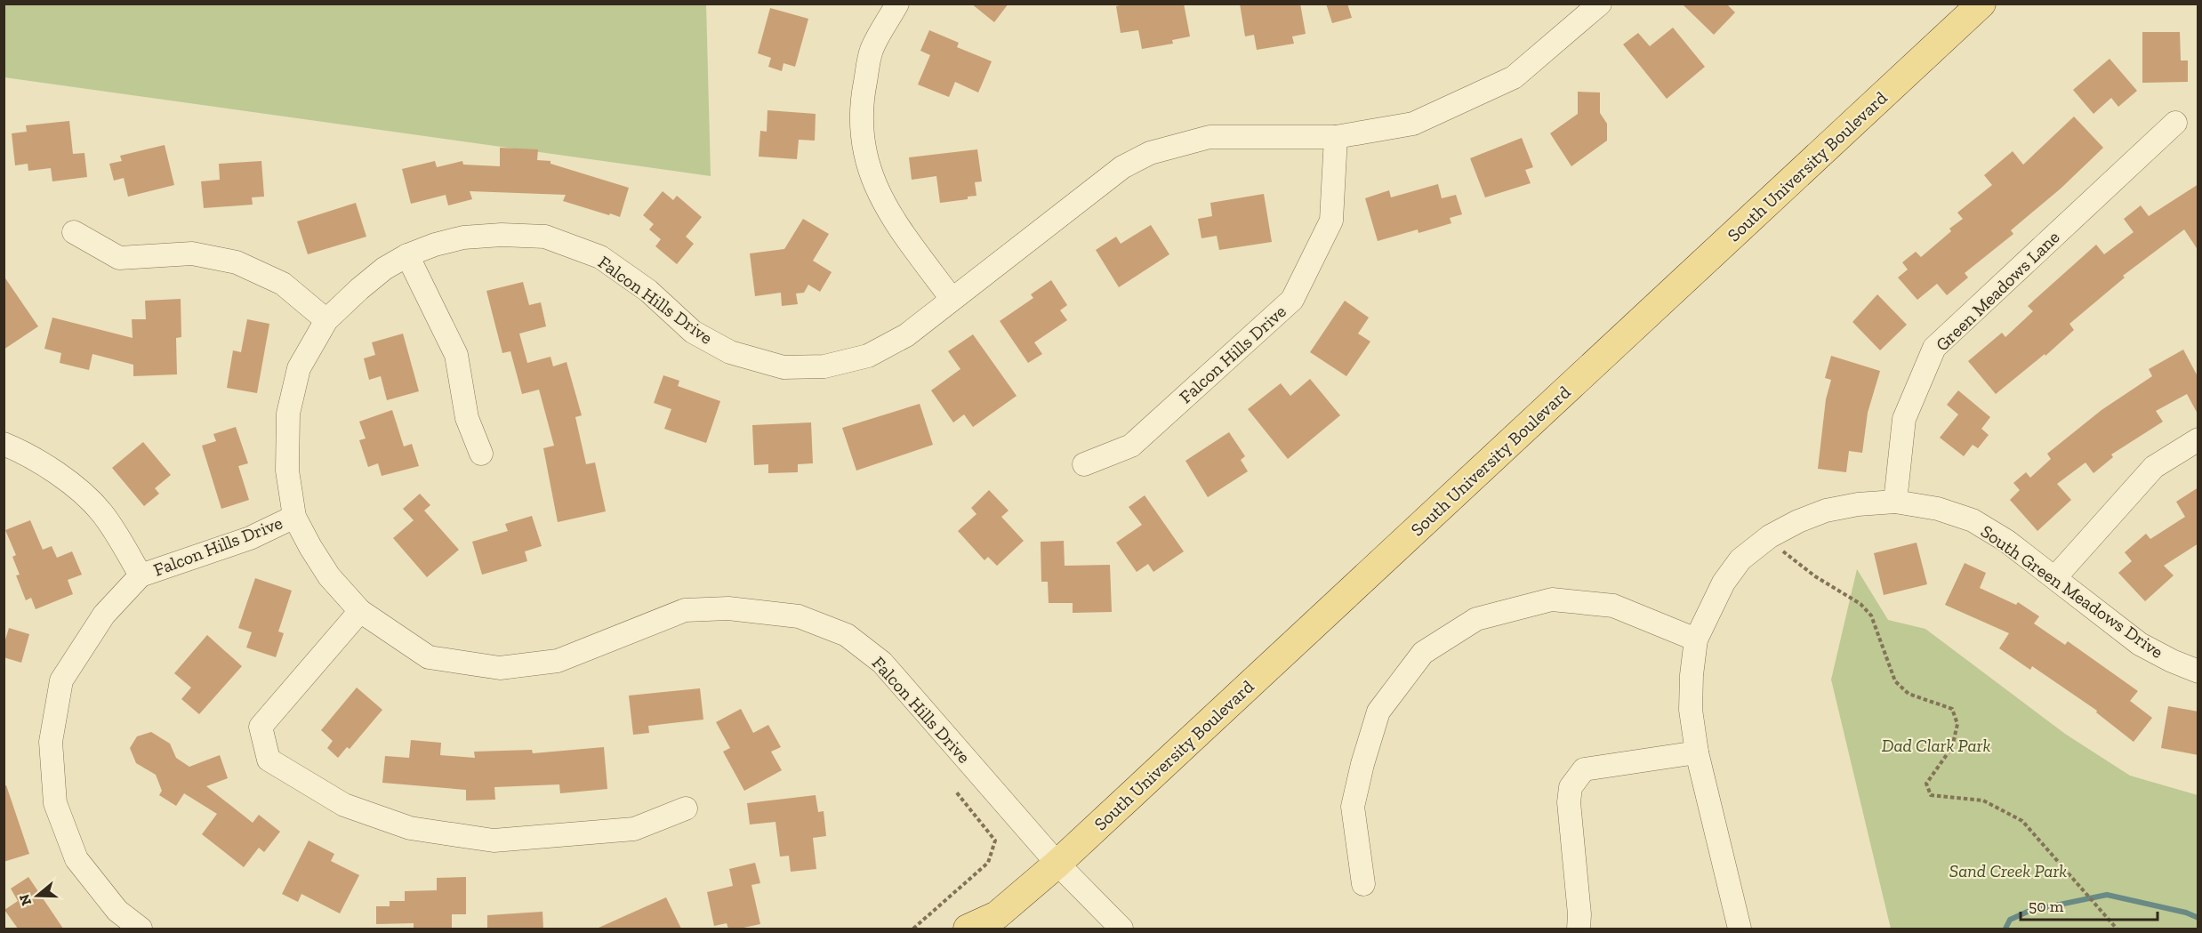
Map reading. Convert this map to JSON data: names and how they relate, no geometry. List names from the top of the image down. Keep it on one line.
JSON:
{"streets":{"main road":["South University Boulevard"],"street":["Green Meadows Lane","Falcon Hills Drive","South Green Meadows Drive"]},"crossings":[["South University Boulevard","Falcon Hills Drive"],["Green Meadows Lane","South Green Meadows Drive"]],"parks":["Dad Clark Park","Sand Creek Park"],"scale_bar":"50 m","north":"left"}
